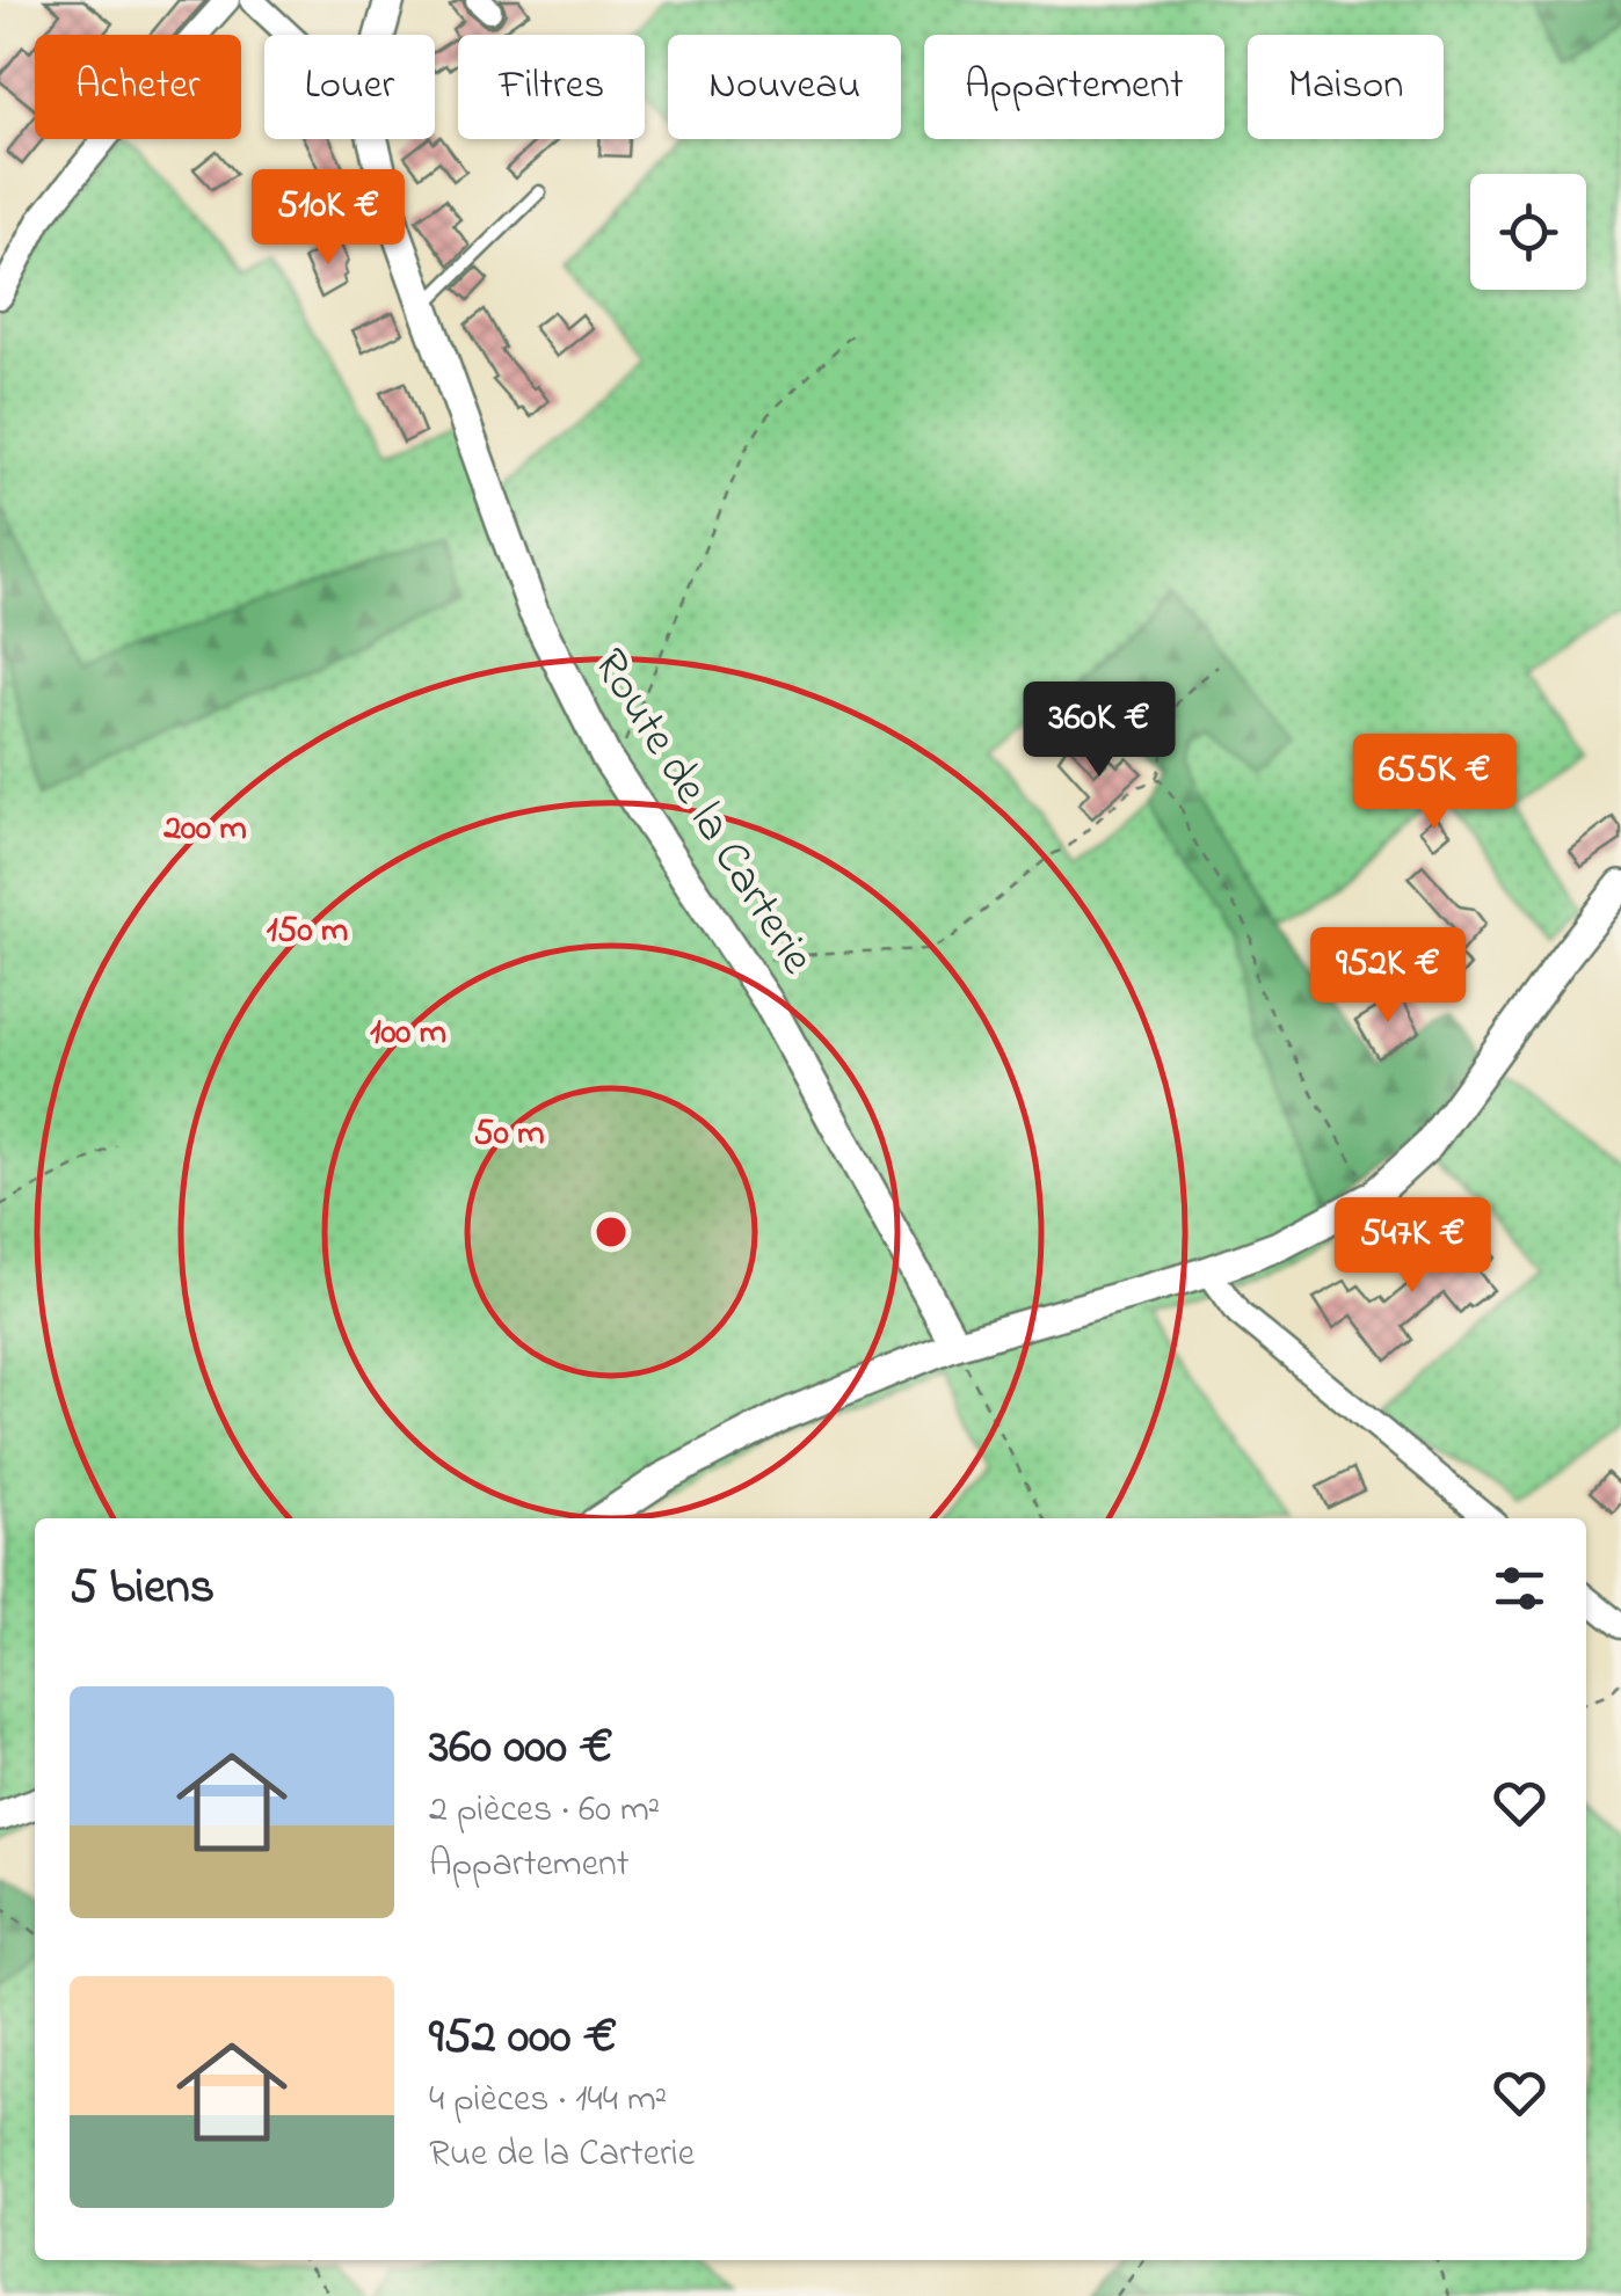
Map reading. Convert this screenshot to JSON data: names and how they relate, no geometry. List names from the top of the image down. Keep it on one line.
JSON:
{"streets":{"street":["Route de la Carterie"]},"page":{"chip":["Acheter","Louer","Filtres","Nouveau","Appartement","Maison"],"price":["510K €","360K €","655K €","952K €","547K €"],"heading":"5 biens","list":[{"name":"360 000 €","note":"2 pièces · 60 m² · Appartement"},{"name":"952 000 €","note":"4 pièces · 144 m² · Rue de la Carterie"}]},"rings":["200 m","150 m","100 m","50 m"]}
